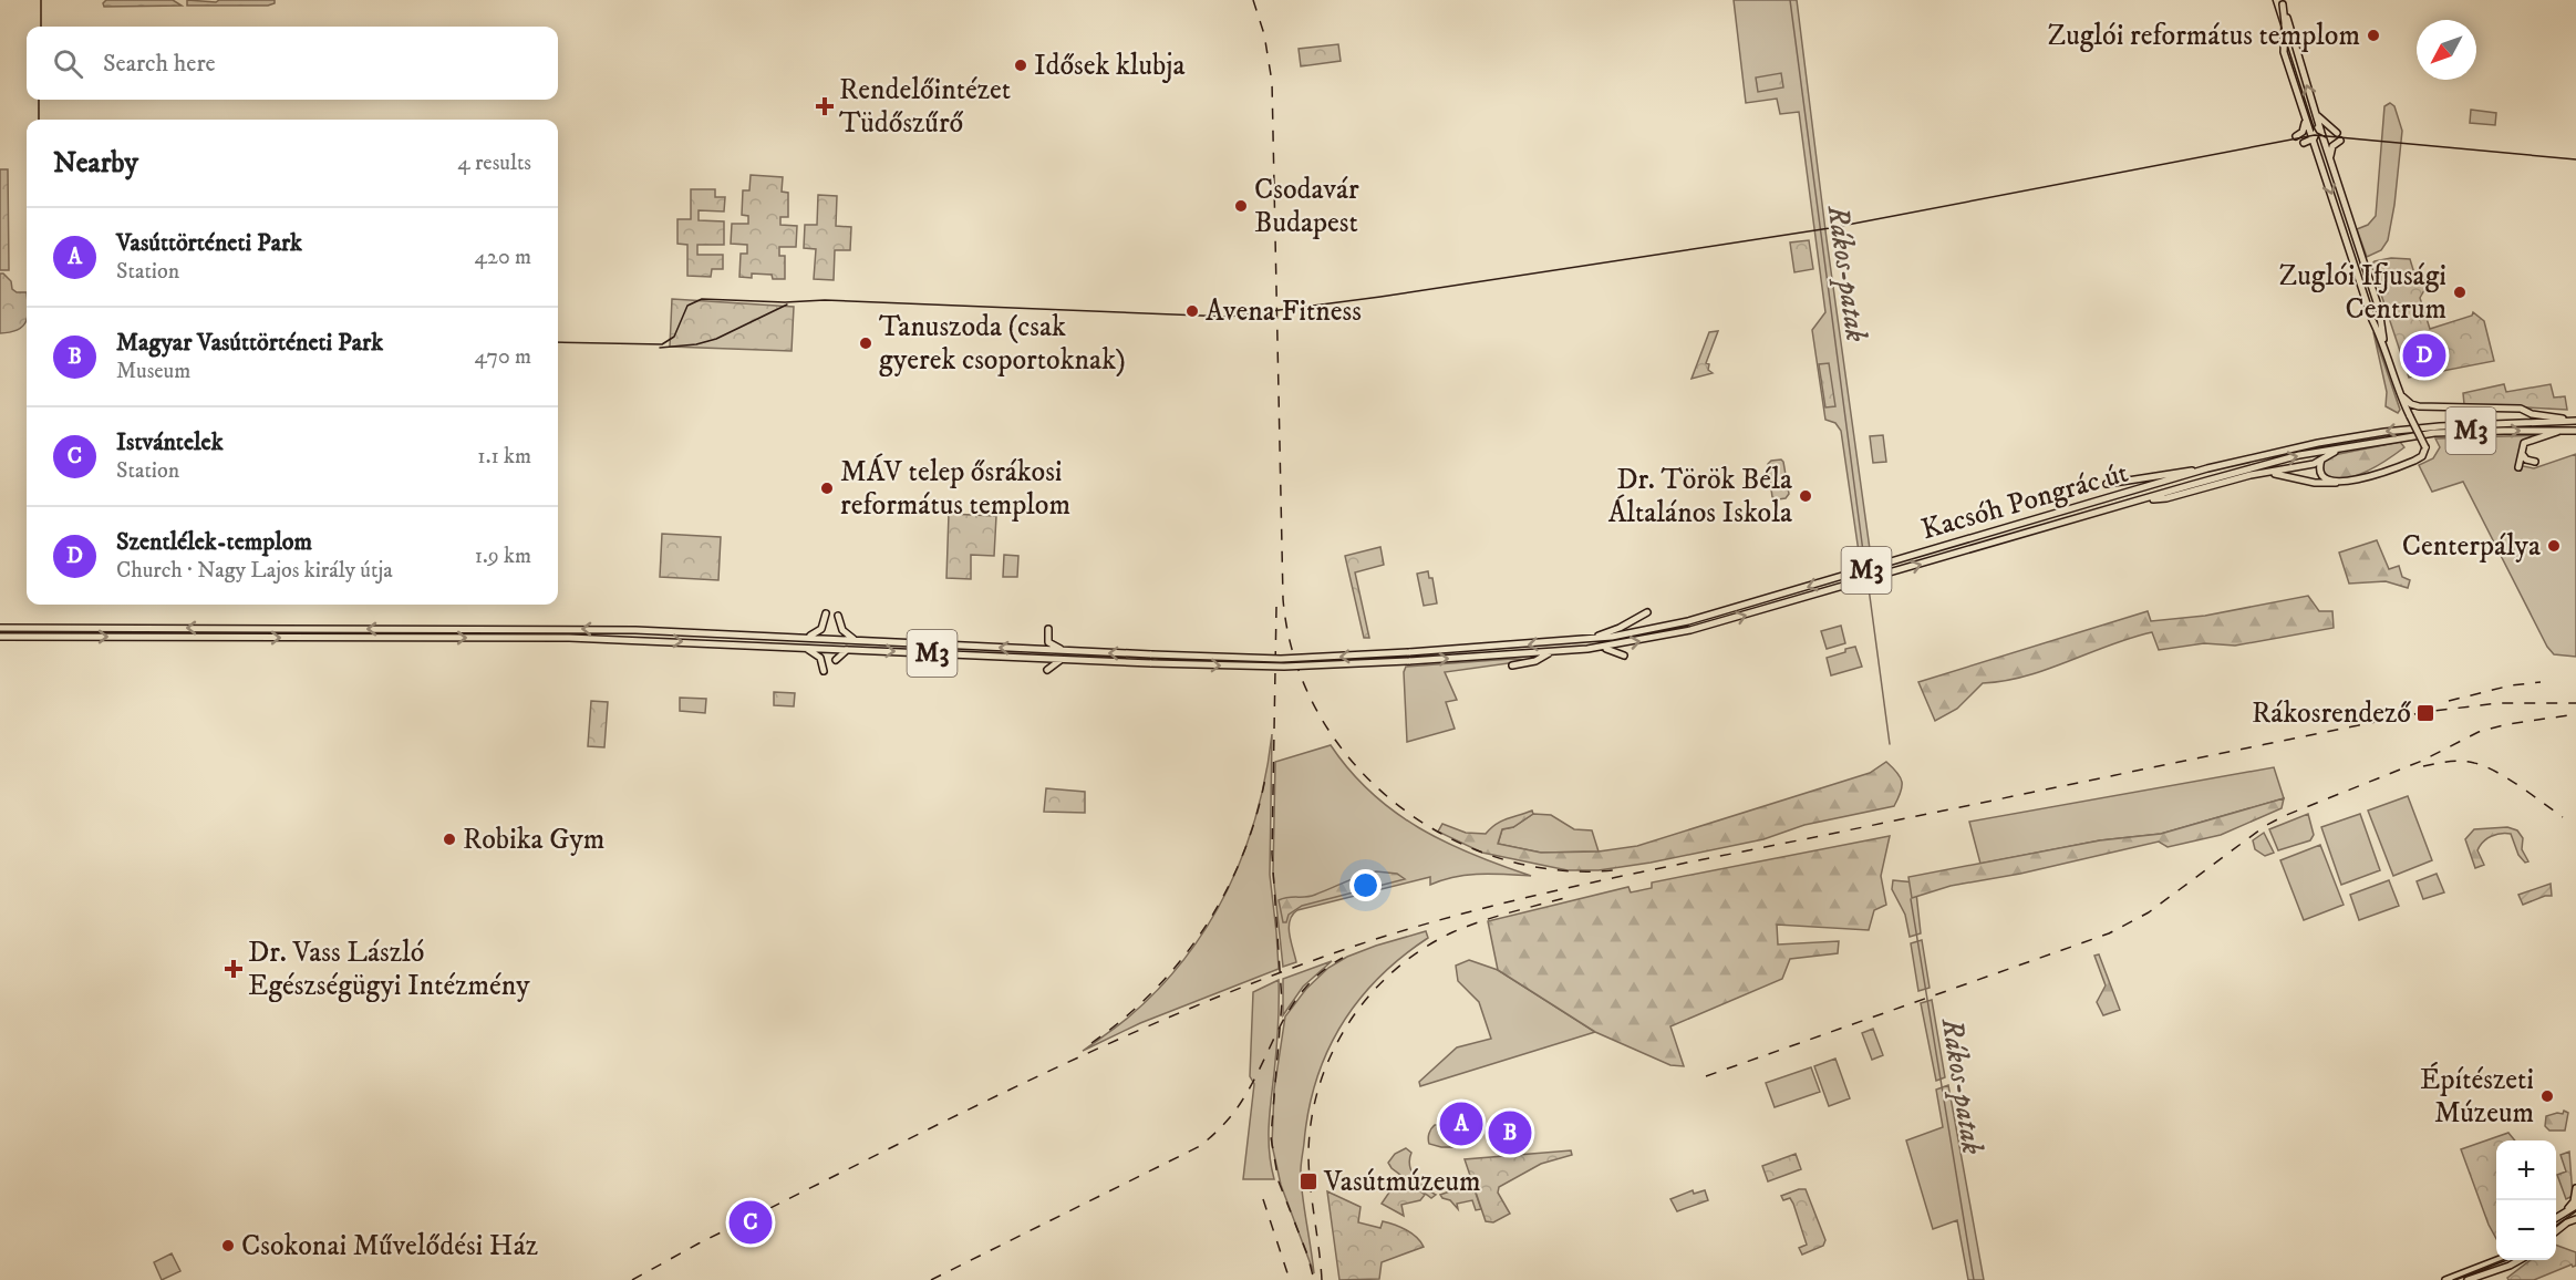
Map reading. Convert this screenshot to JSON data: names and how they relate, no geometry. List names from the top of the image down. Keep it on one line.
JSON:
{"streets":{"main road":["M3","Kacsóh Pongrác út"]},"crossings":[["M3","Kacsóh Pongrác út"]],"water":["Rákos-patak"],"places":{"other":["Zuglói református templom","Idősek klubja","Csodavár Budapest","Zuglói Ifjusági Centrum","Avena Fitness","Tanuszoda (csak gyerek csoportoknak)","MÁV telep ősrákosi református templom","Dr. Török Béla Általános Iskola","Centerpálya","Robika Gym","Építészeti Múzeum","Csokonai Művelődési Ház"],"health":["Rendelőintézet Tüdőszűrő","Dr. Vass László Egészségügyi Intézmény"],"transit":["Rákosrendező","Vasútmúzeum"]},"north":"bottom left","page":{"search":"Search here","heading":["Nearby","4 results"],"list":[{"mark":"A","name":"Vasúttörténeti Park","note":"Station","value":"420 m"},{"mark":"B","name":"Magyar Vasúttörténeti Park","note":"Museum","value":"470 m"},{"mark":"C","name":"Istvántelek","note":"Station","value":"1.1 km"},{"mark":"D","name":"Szentlélek-templom","note":"Church · Nagy Lajos király útja","value":"1.9 km"}],"pins":["D","A","B","C"],"map_buttons":["+","−"]}}
